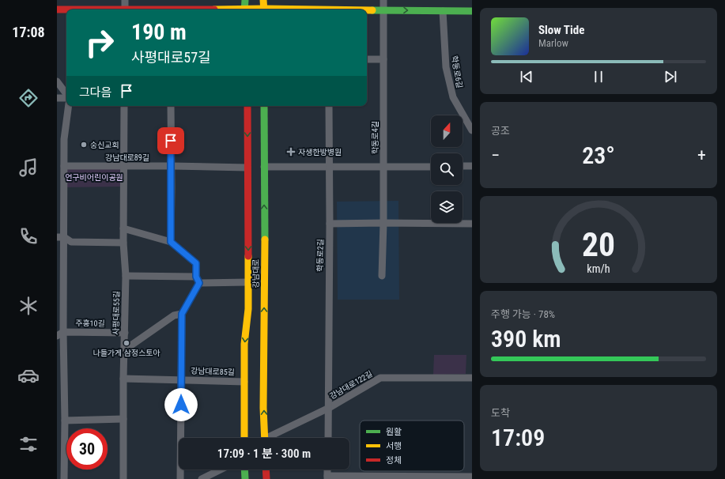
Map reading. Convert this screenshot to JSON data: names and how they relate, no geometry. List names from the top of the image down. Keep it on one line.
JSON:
{"streets":{"main road":["강남대로"],"street":["학동로6길","학동로4길","강남대로89길","학동로2길","사평대로55길","주흥10길","강남대로85길","강남대로122길"]},"crossings":[["강남대로89길","강남대로"],["강남대로89길","사평대로55길"],["학동로2길","강남대로122길"],["강남대로","강남대로85길"],["사평대로55길","주흥10길"],["사평대로55길","강남대로85길"]],"parks":["언구비어린이공원"],"places":{"other":["숭신교회","나들가게 삼정스토아"],"health":["자생한방병원"]},"legend":["원활","서행","정체"],"north":"top","page":{"tabs":"17:08","turn":["190 m","사평대로57길"],"song":["Slow Tide","Marlow"],"then":"그다음","tile":["공조",["주행 가능 · 78%","390 km"],["도착","17:09"]],"heat":["−","23°","+"],"limit":"30","trip":"17:09 · 1 분 · 300 m","gauge":["20","km/h"]}}
